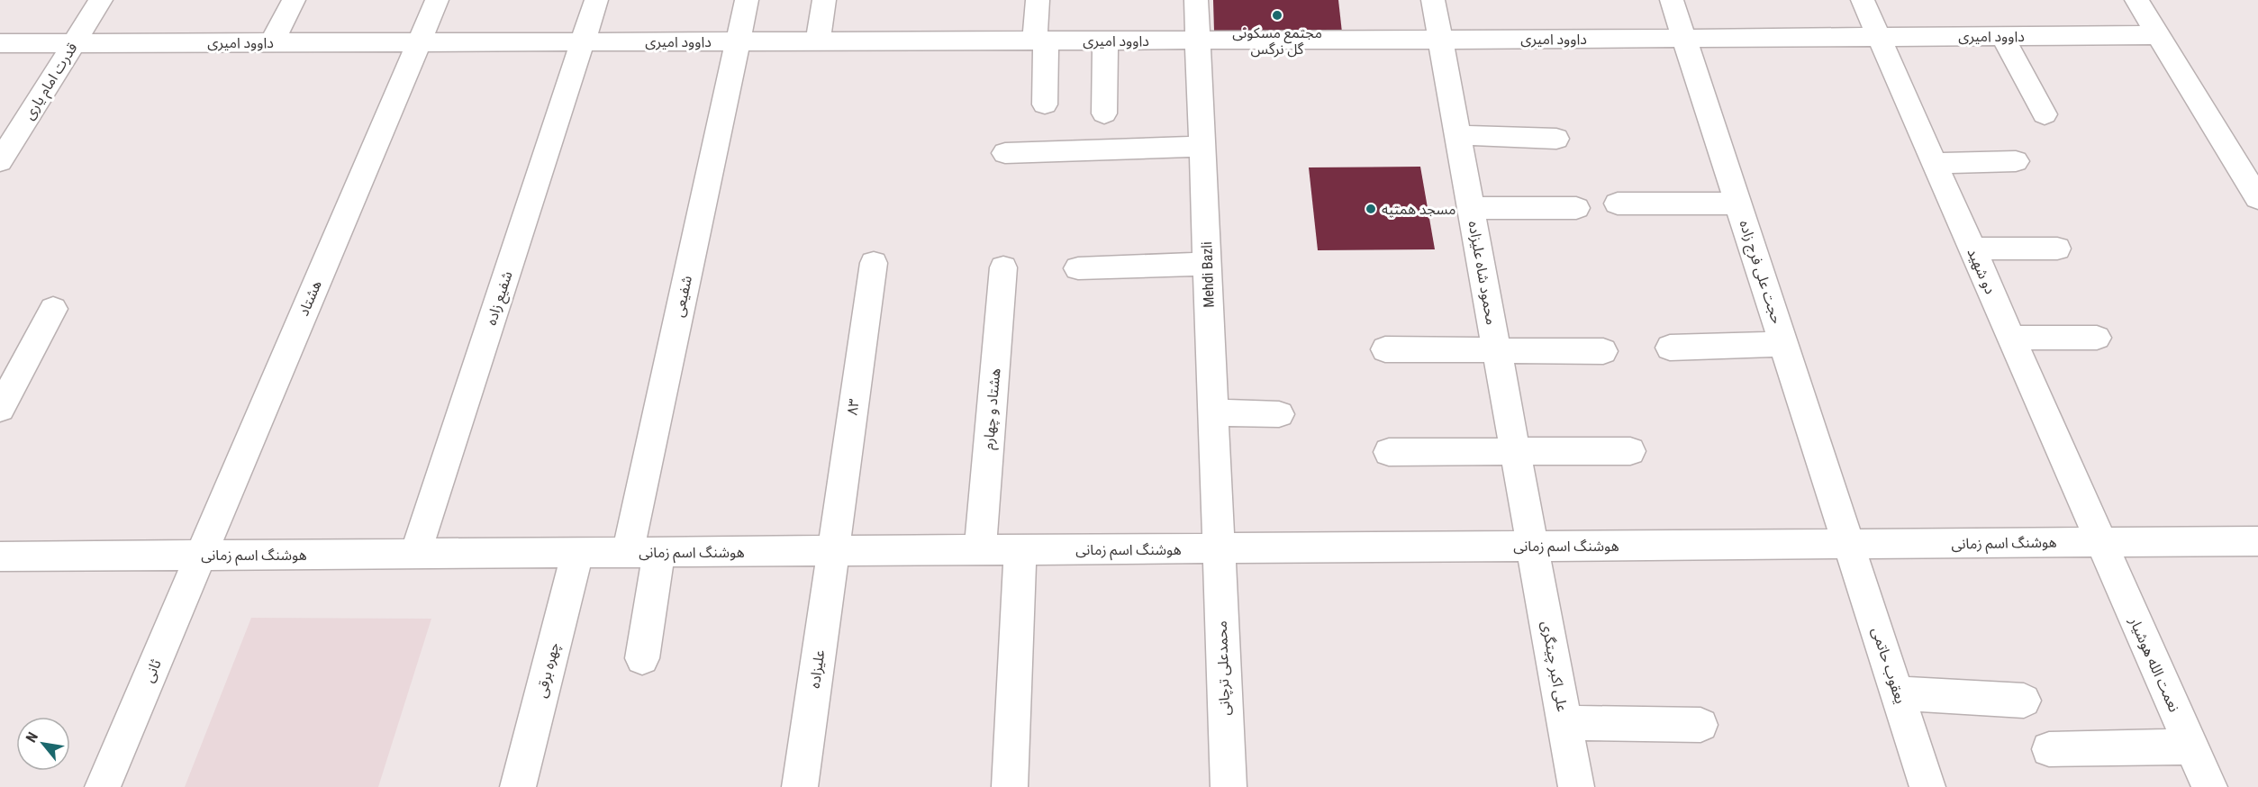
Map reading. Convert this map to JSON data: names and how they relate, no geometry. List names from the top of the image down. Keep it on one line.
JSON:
{"streets":{"street":["داوود امیری","قدرت امام یاری","دو شهید","حجت علی فرج زاده","محمود شاه علیزاده","Mehdi Bazli","شفیعی","هشتاد","شفیع زاده","۸۳","هشتاد و چهارم","هوشنگ اسم زمانی","نعمت الله هوشیار","یعقوب حاتمی","علی اکبر چیتگری","محمدعلی ترچانی","علیزاده","چهره برقی","ثانی"]},"crossings":[["داوود امیری","قدرت امام یاری"],["داوود امیری","دو شهید"],["داوود امیری","حجت علی فرج زاده"],["داوود امیری","محمود شاه علیزاده"],["داوود امیری","Mehdi Bazli"],["داوود امیری","شفیعی"],["داوود امیری","هشتاد"],["داوود امیری","شفیع زاده"],["دو شهید","هوشنگ اسم زمانی"],["دو شهید","نعمت الله هوشیار"],["حجت علی فرج زاده","هوشنگ اسم زمانی"],["حجت علی فرج زاده","یعقوب حاتمی"],["محمود شاه علیزاده","هوشنگ اسم زمانی"],["محمود شاه علیزاده","علی اکبر چیتگری"],["Mehdi Bazli","هوشنگ اسم زمانی"],["Mehdi Bazli","محمدعلی ترچانی"],["شفیعی","هوشنگ اسم زمانی"],["هشتاد","هوشنگ اسم زمانی"],["هشتاد","ثانی"],["شفیع زاده","هوشنگ اسم زمانی"],["۸۳","هوشنگ اسم زمانی"],["۸۳","علیزاده"],["هشتاد و چهارم","هوشنگ اسم زمانی"],["هوشنگ اسم زمانی","نعمت الله هوشیار"],["هوشنگ اسم زمانی","یعقوب حاتمی"],["هوشنگ اسم زمانی","علی اکبر چیتگری"],["هوشنگ اسم زمانی","محمدعلی ترچانی"],["هوشنگ اسم زمانی","علیزاده"],["هوشنگ اسم زمانی","چهره برقی"],["هوشنگ اسم زمانی","ثانی"]],"places":["مجتمع مسکونی گل نرگس","مسجد همتیه"],"north":"top left"}
